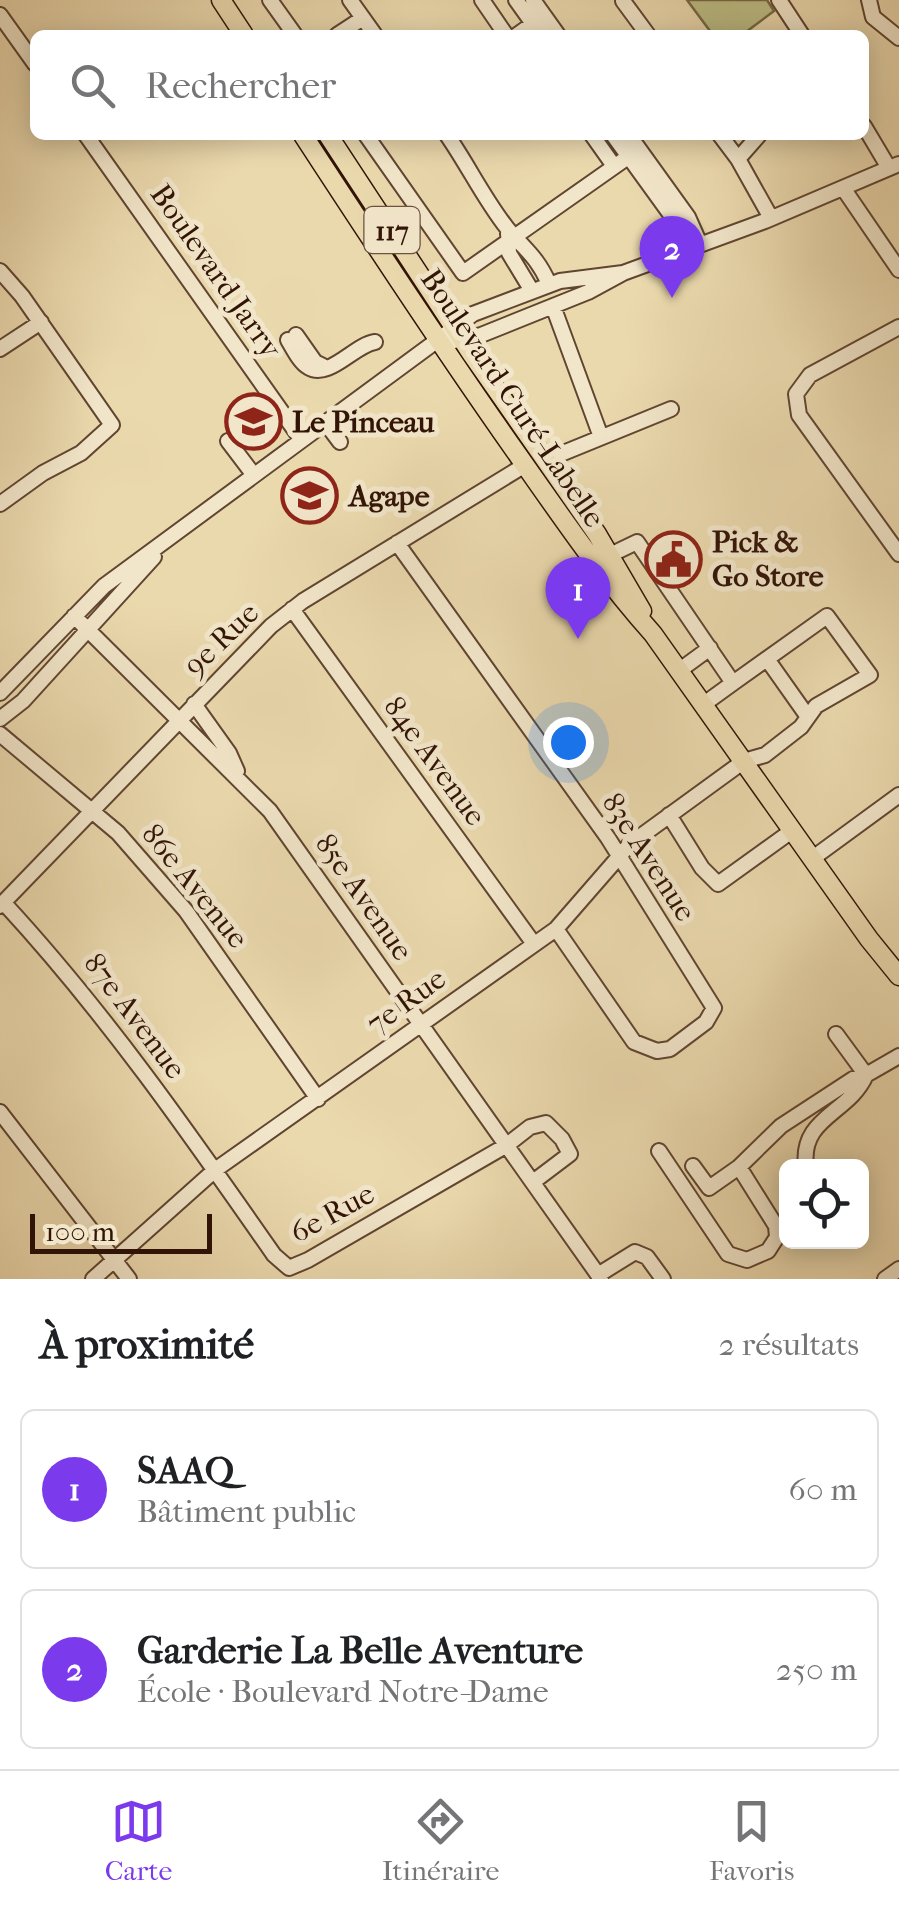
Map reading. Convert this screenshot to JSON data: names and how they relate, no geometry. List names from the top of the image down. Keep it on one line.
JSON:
{"streets":{"main road":["117","Boulevard Curé-Labelle"],"street":["Boulevard Jarry","9e Rue","84e Avenue","83e Avenue","86e Avenue","85e Avenue","7e Rue","87e Avenue","6e Rue"]},"crossings":[["Boulevard Curé-Labelle","9e Rue"],["Boulevard Curé-Labelle","7e Rue"],["9e Rue","84e Avenue"],["9e Rue","83e Avenue"],["9e Rue","86e Avenue"],["9e Rue","85e Avenue"],["9e Rue","87e Avenue"],["84e Avenue","7e Rue"],["83e Avenue","7e Rue"],["86e Avenue","7e Rue"],["85e Avenue","7e Rue"],["85e Avenue","6e Rue"],["7e Rue","87e Avenue"],["7e Rue","6e Rue"],["87e Avenue","6e Rue"]],"places":{"school or university":["Le Pinceau","Agape"],"public building":["Pick & Go Store"]},"scale_bar":"100 m","page":{"search":"Rechercher","pins":["2","1"],"scale":"100 m","heading":["À proximité","2 résultats"],"list":[{"mark":"1","name":"SAAQ","note":"Bâtiment public","value":"60 m"},{"mark":"2","name":"Garderie La Belle Aventure","note":"École · Boulevard Notre-Dame","value":"250 m"}],"nav":["Carte","Itinéraire","Favoris"]}}
